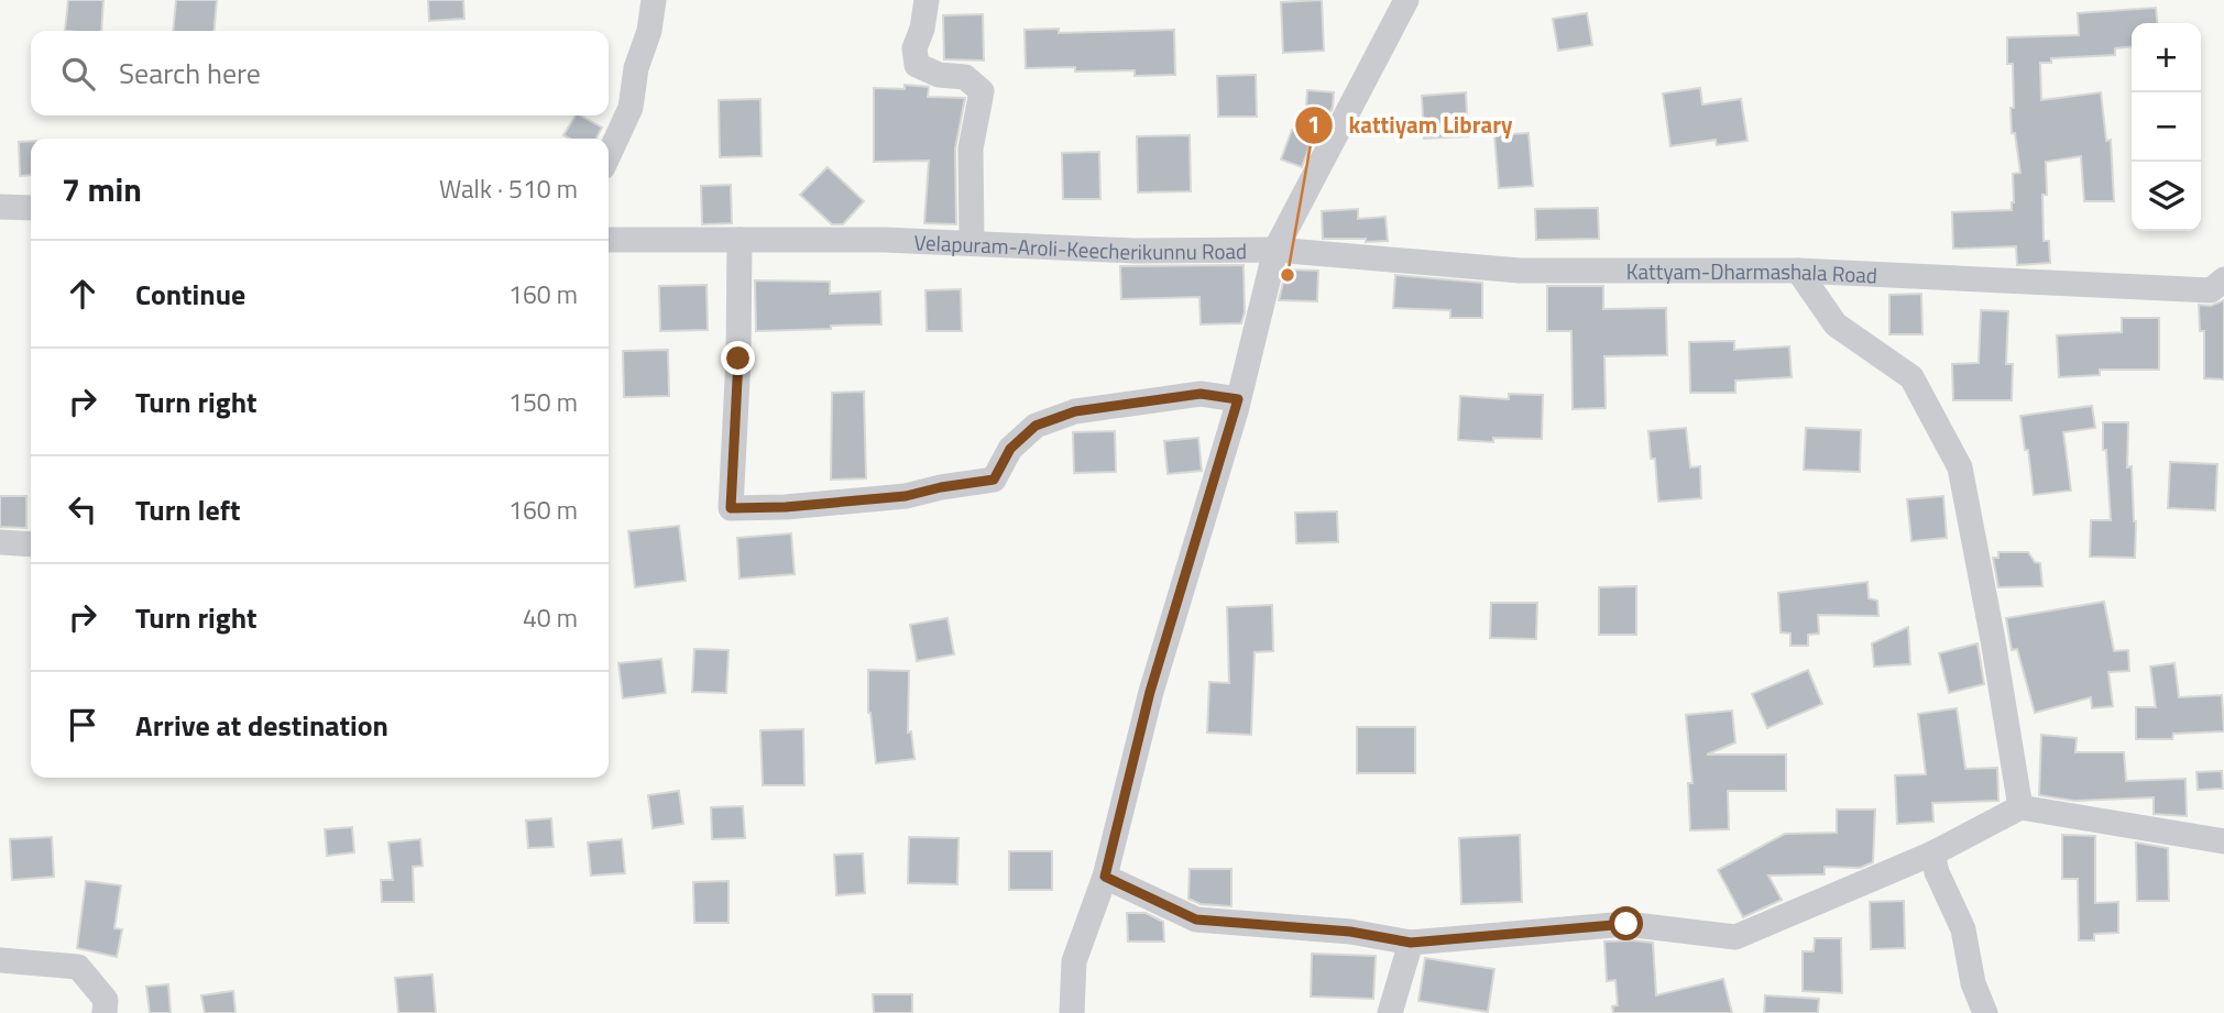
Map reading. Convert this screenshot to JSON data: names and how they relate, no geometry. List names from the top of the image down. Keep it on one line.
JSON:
{"streets":{"street":["Velapuram-Aroli-Keecherikunnu Road","Kattyam-Dharmashala Road"]},"crossings":[["Velapuram-Aroli-Keecherikunnu Road","Kattyam-Dharmashala Road"]],"places":["kattiyam Library"],"page":{"map_buttons":["+","−"],"search":"Search here","heading":["7 min","Walk · 510 m"],"list":[["Continue","160 m"],["Turn right","150 m"],["Turn left","160 m"],["Turn right","40 m"],"Arrive at destination"]}}
